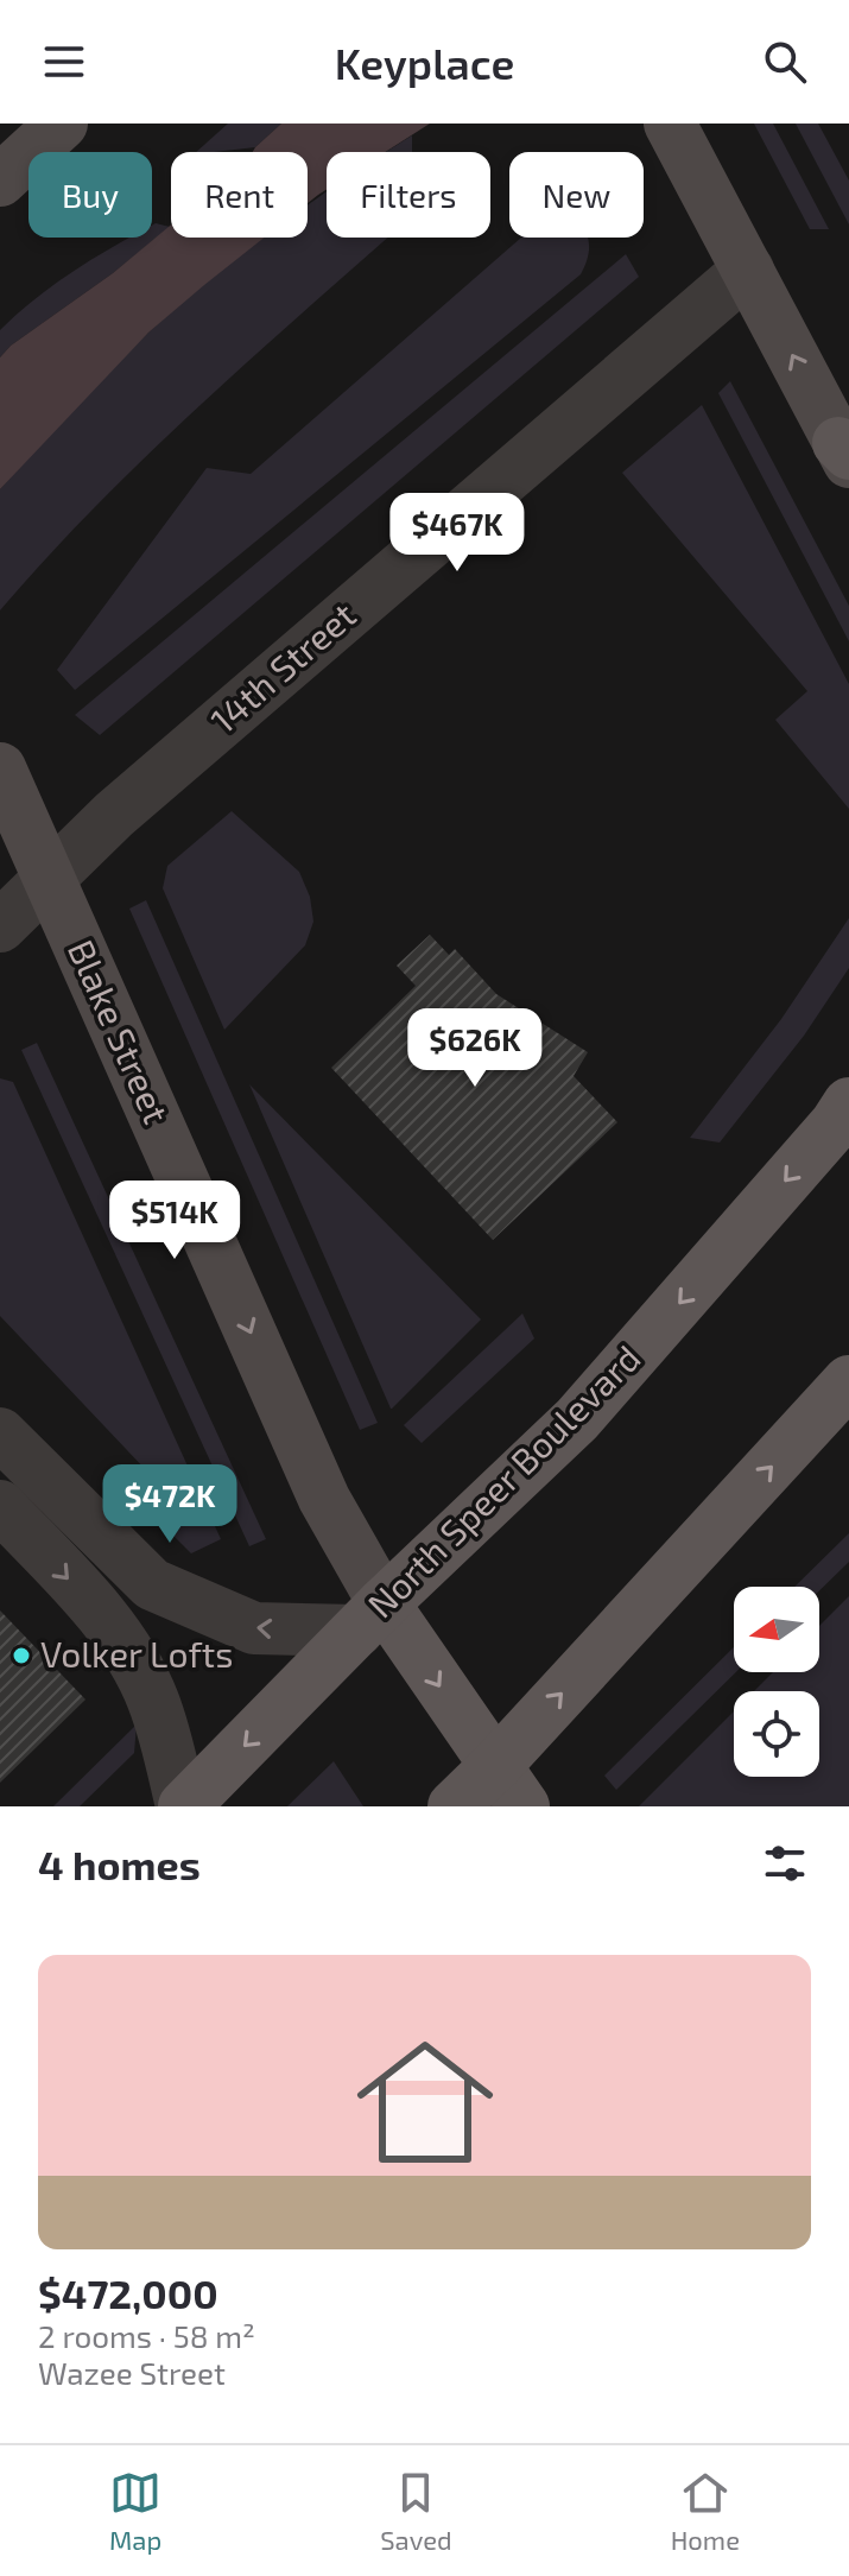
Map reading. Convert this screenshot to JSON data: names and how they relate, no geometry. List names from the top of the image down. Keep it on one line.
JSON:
{"streets":{"main road":["Blake Street","North Speer Boulevard"],"street":["14th Street"]},"crossings":[["14th Street","Blake Street"],["Blake Street","North Speer Boulevard"]],"one_way":["Blake Street"],"places":["Volker Lofts"],"north":"left","page":{"header":"Keyplace","chip":["Buy","Rent","Filters","New"],"price":["$467K","$626K","$514K","$472K"],"heading":"4 homes","list":[{"name":"$472,000","note":"2 rooms · 58 m² · Wazee Street"}],"tabs":["Map","Saved","Home"]}}
